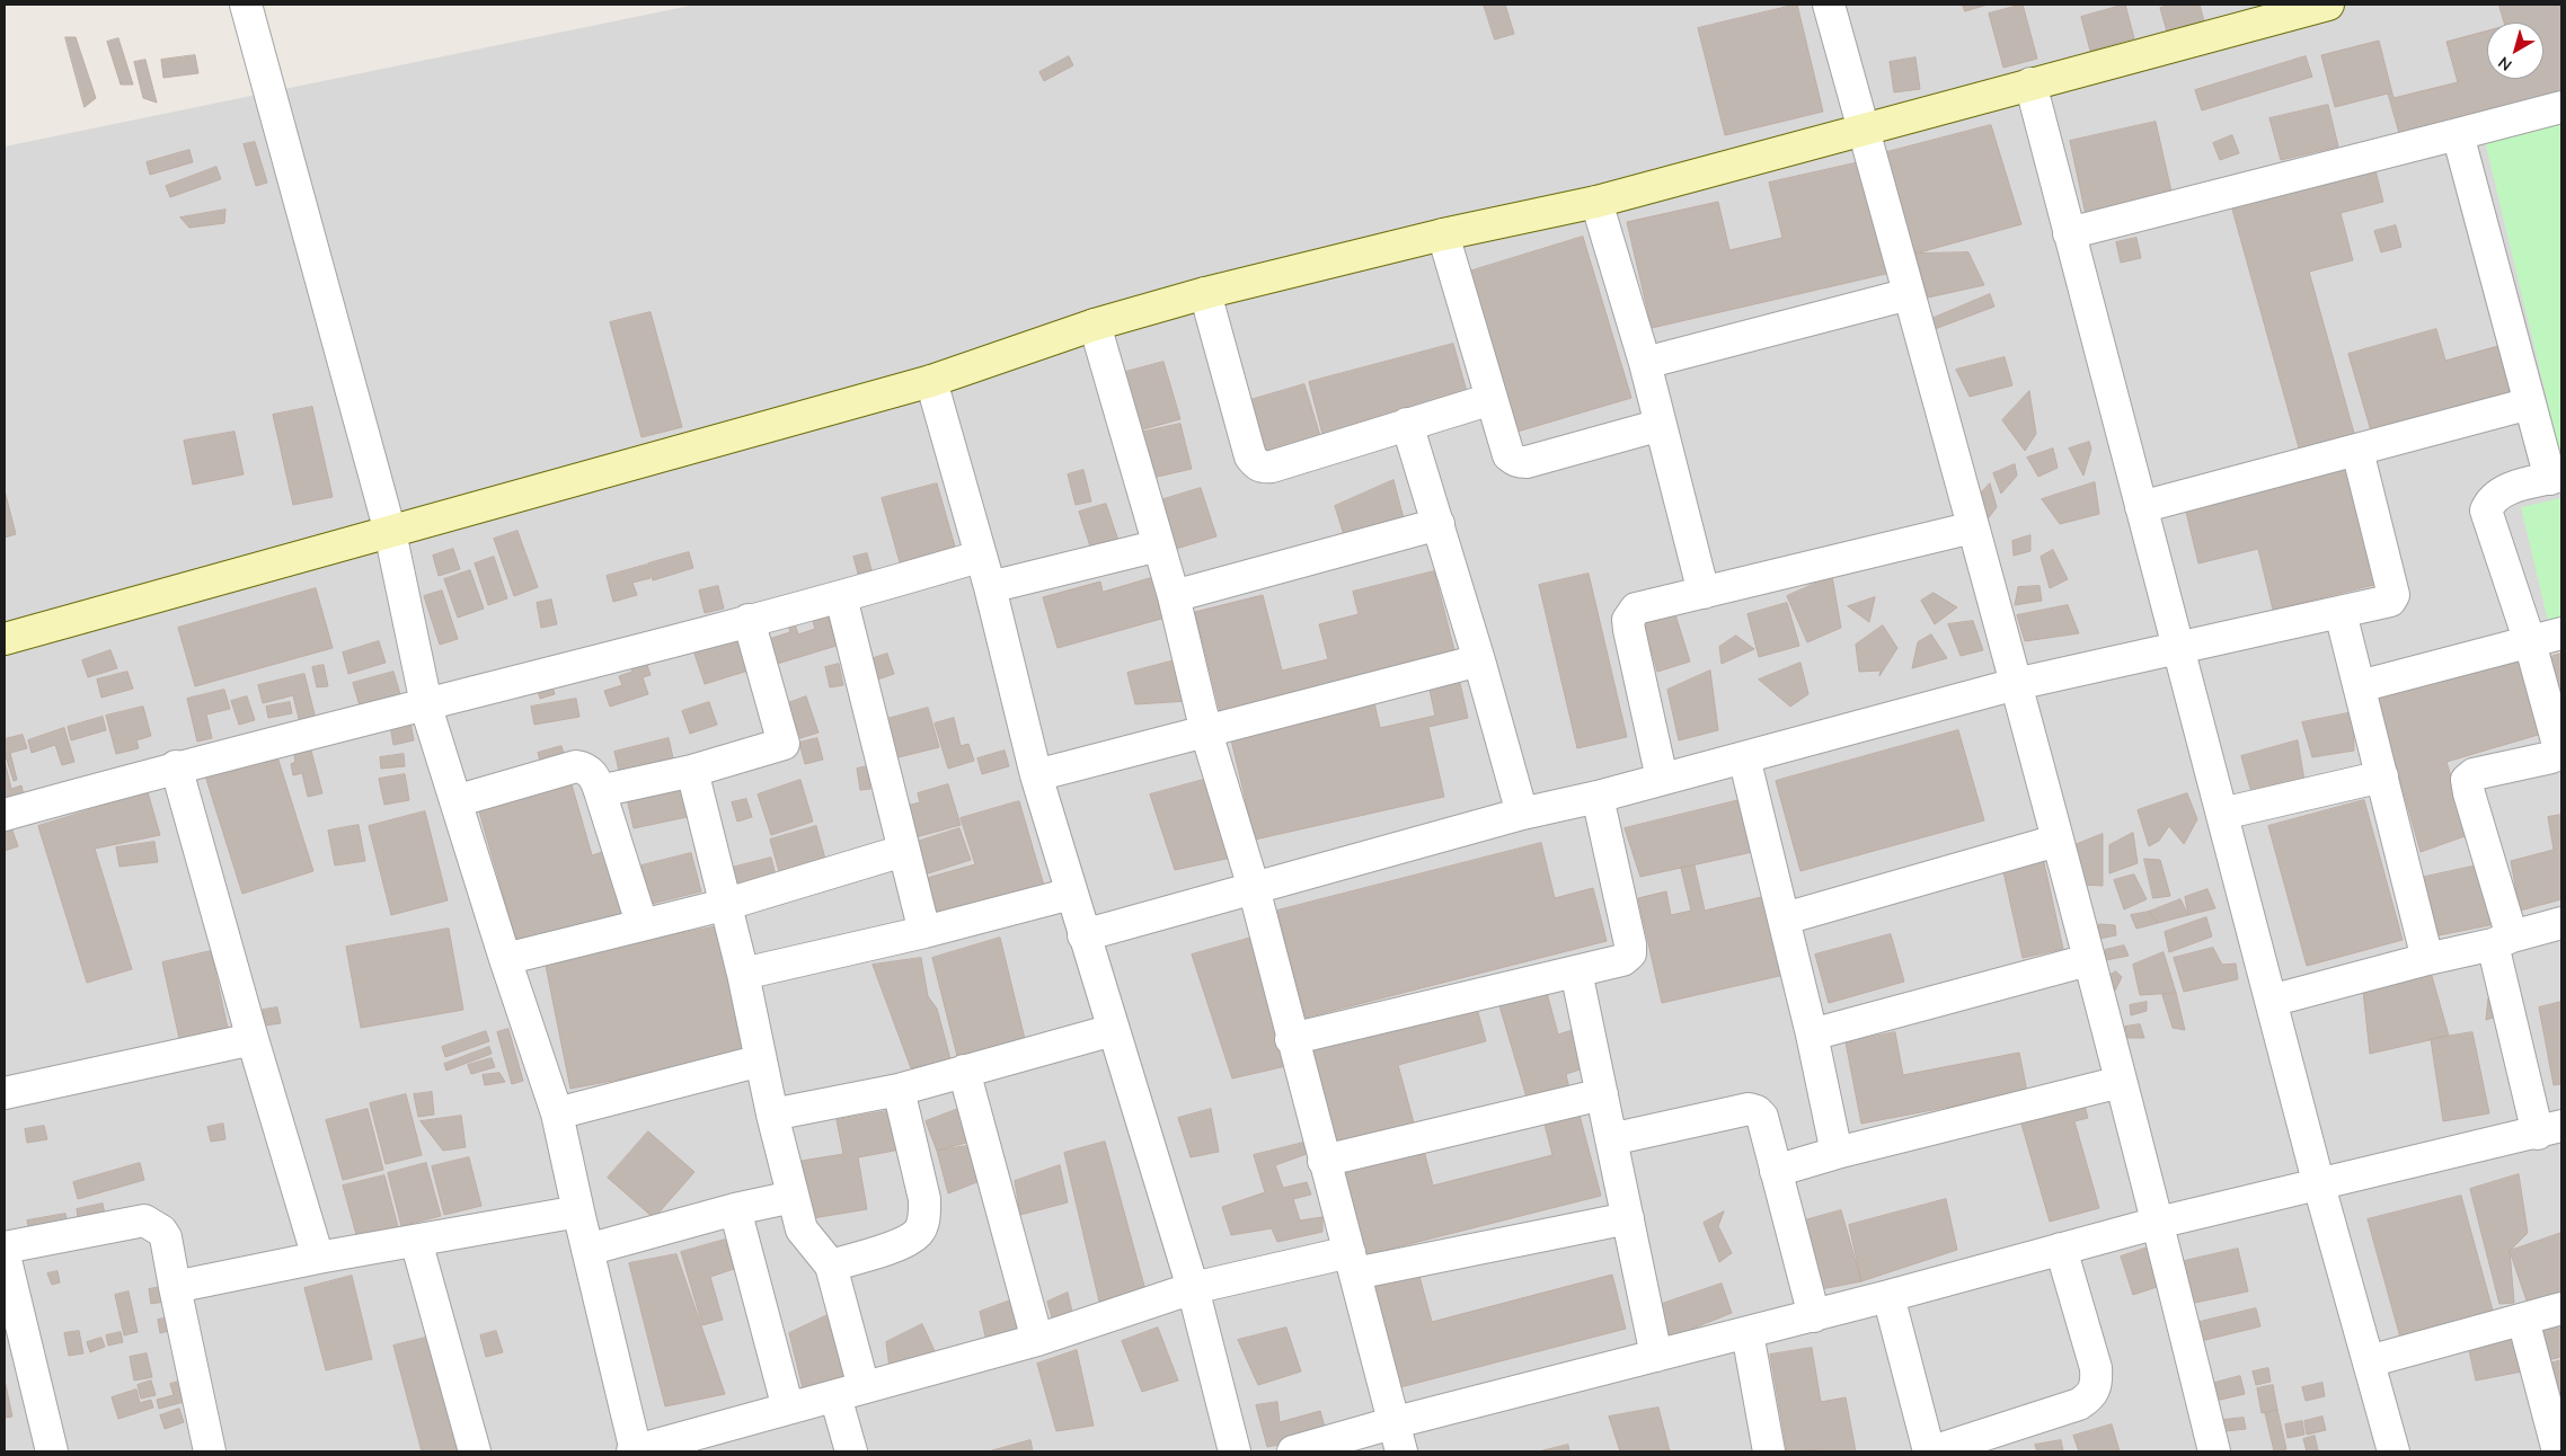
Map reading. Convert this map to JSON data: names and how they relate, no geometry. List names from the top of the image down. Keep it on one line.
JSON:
{"north":"bottom left"}
